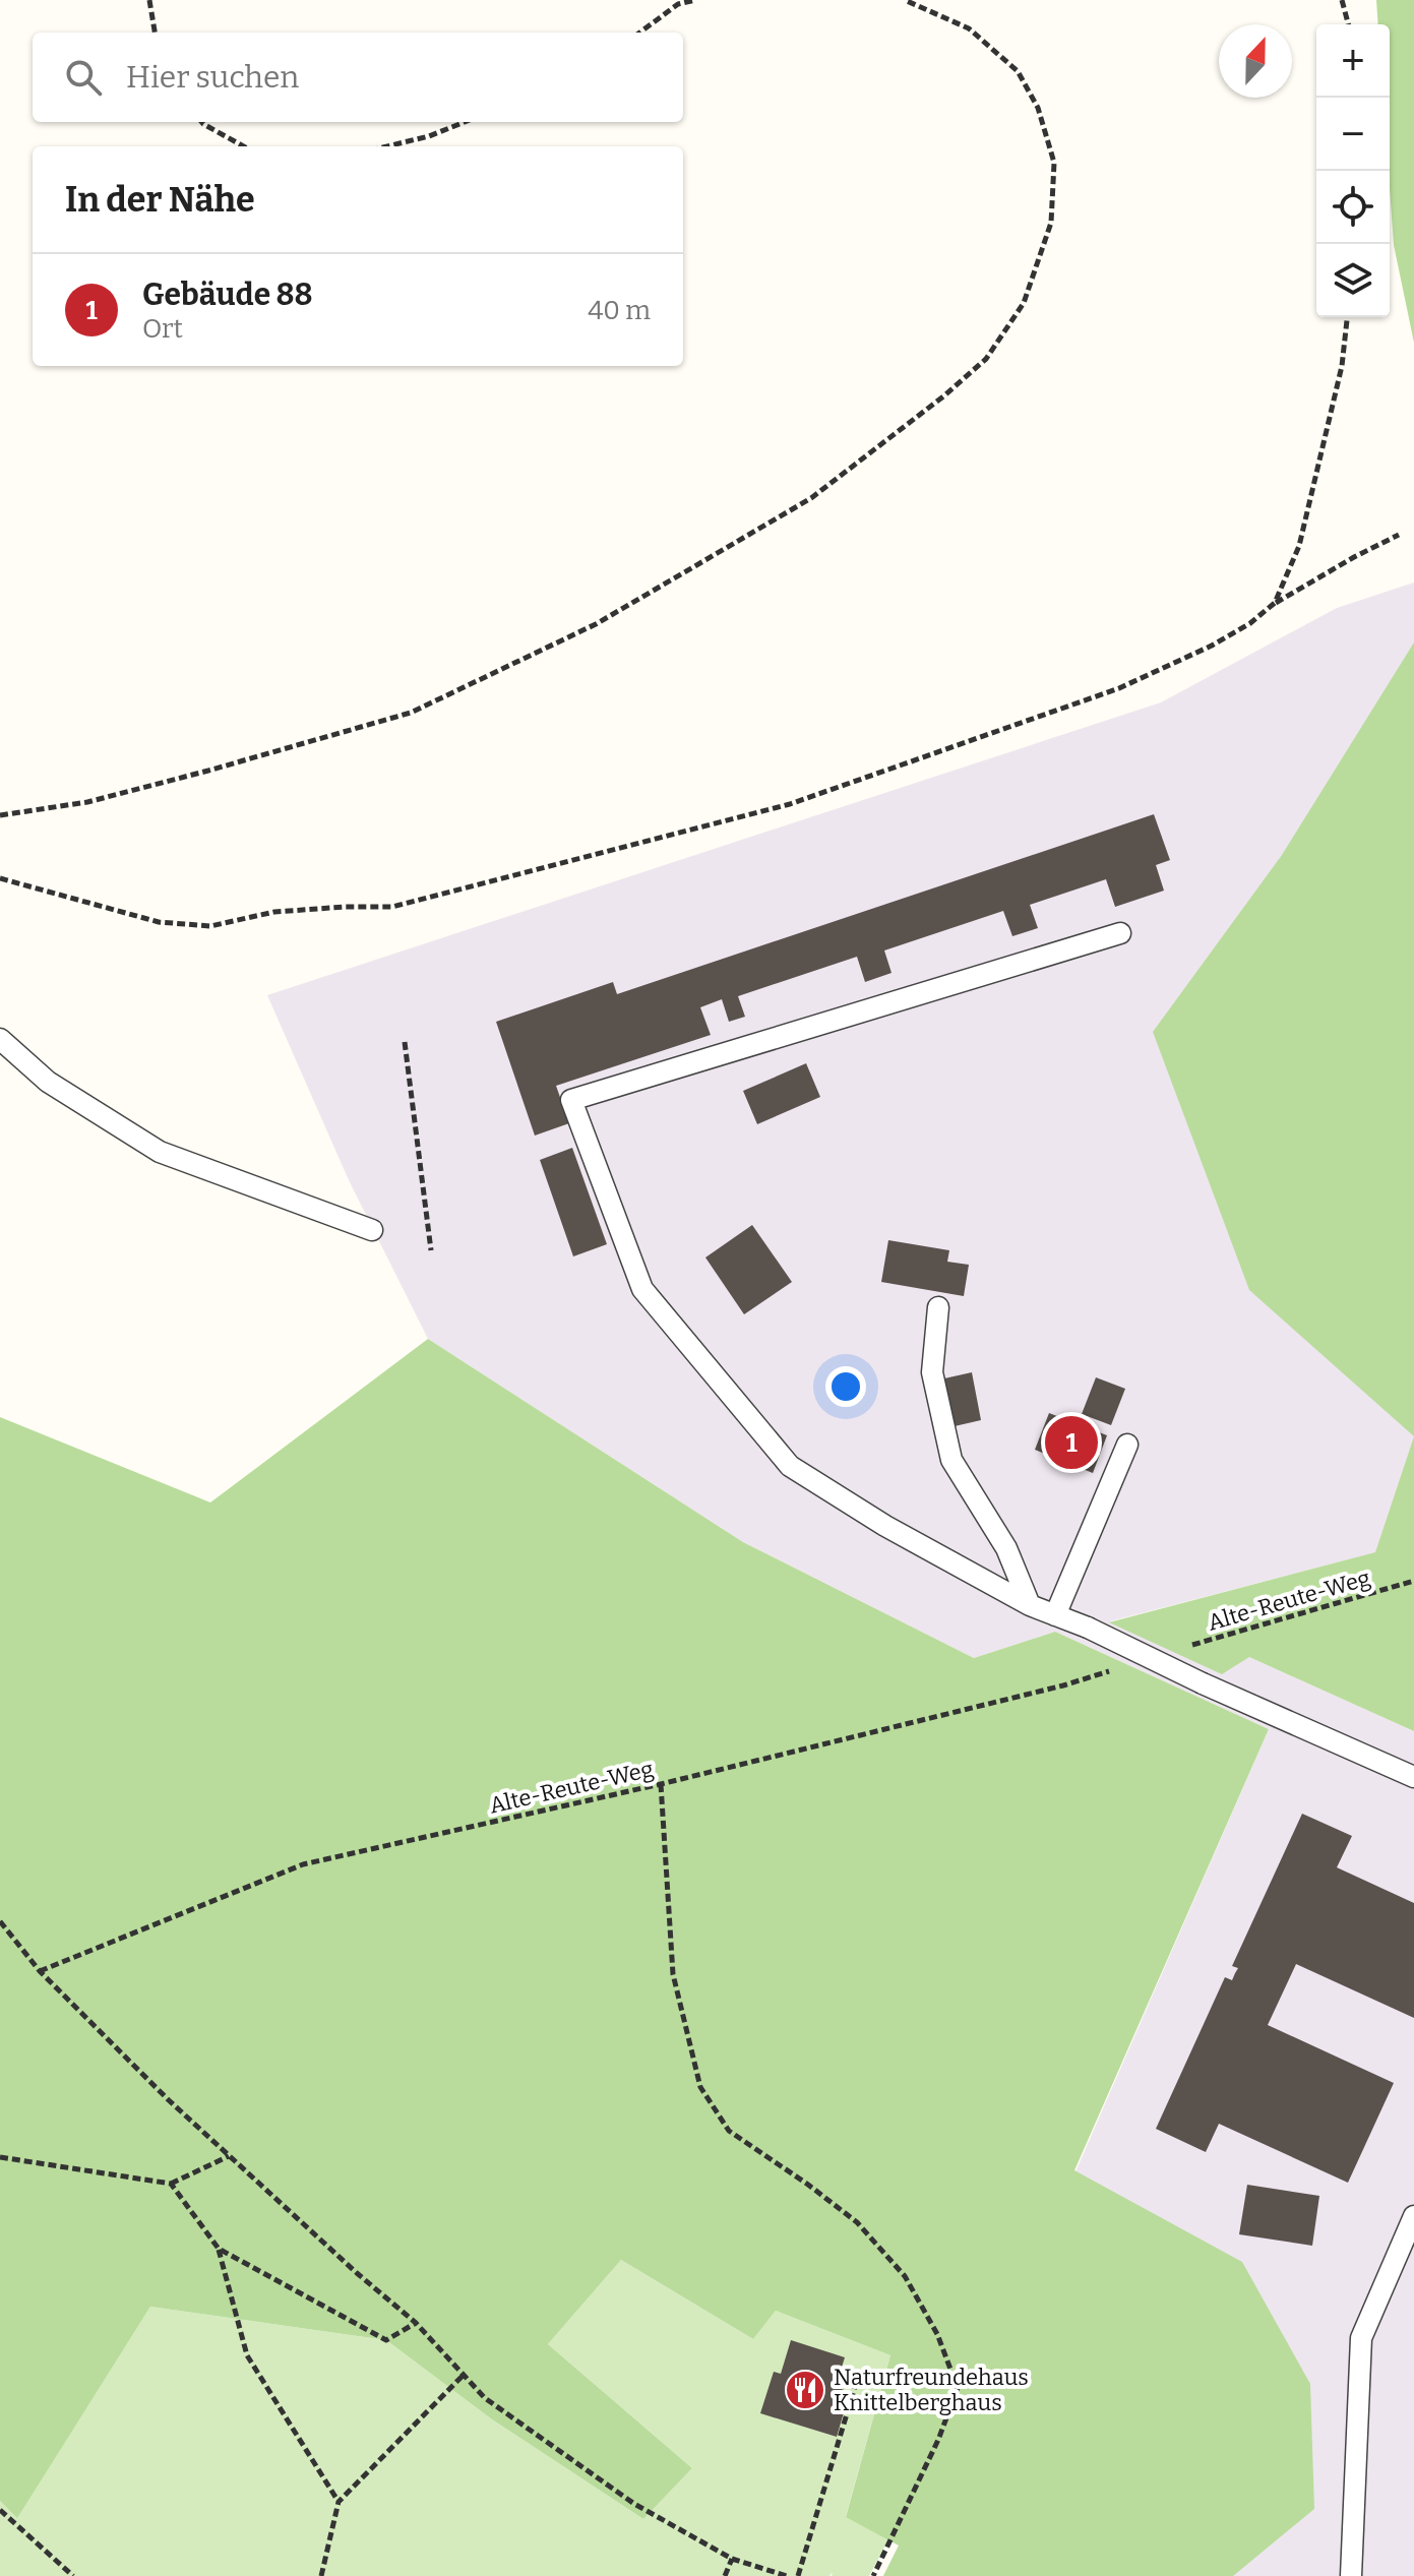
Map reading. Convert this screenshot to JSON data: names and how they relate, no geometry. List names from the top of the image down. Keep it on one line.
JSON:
{"streets":{"path":["Alte-Reute-Weg"]},"places":{"restaurant":["Naturfreundehaus Knittelberghaus"]},"north":"top","page":{"map_buttons":["+","−"],"search":"Hier suchen","heading":"In der Nähe","list":[{"mark":"1","name":"Gebäude 88","note":"Ort","value":"40 m"}],"pins":"1"}}
